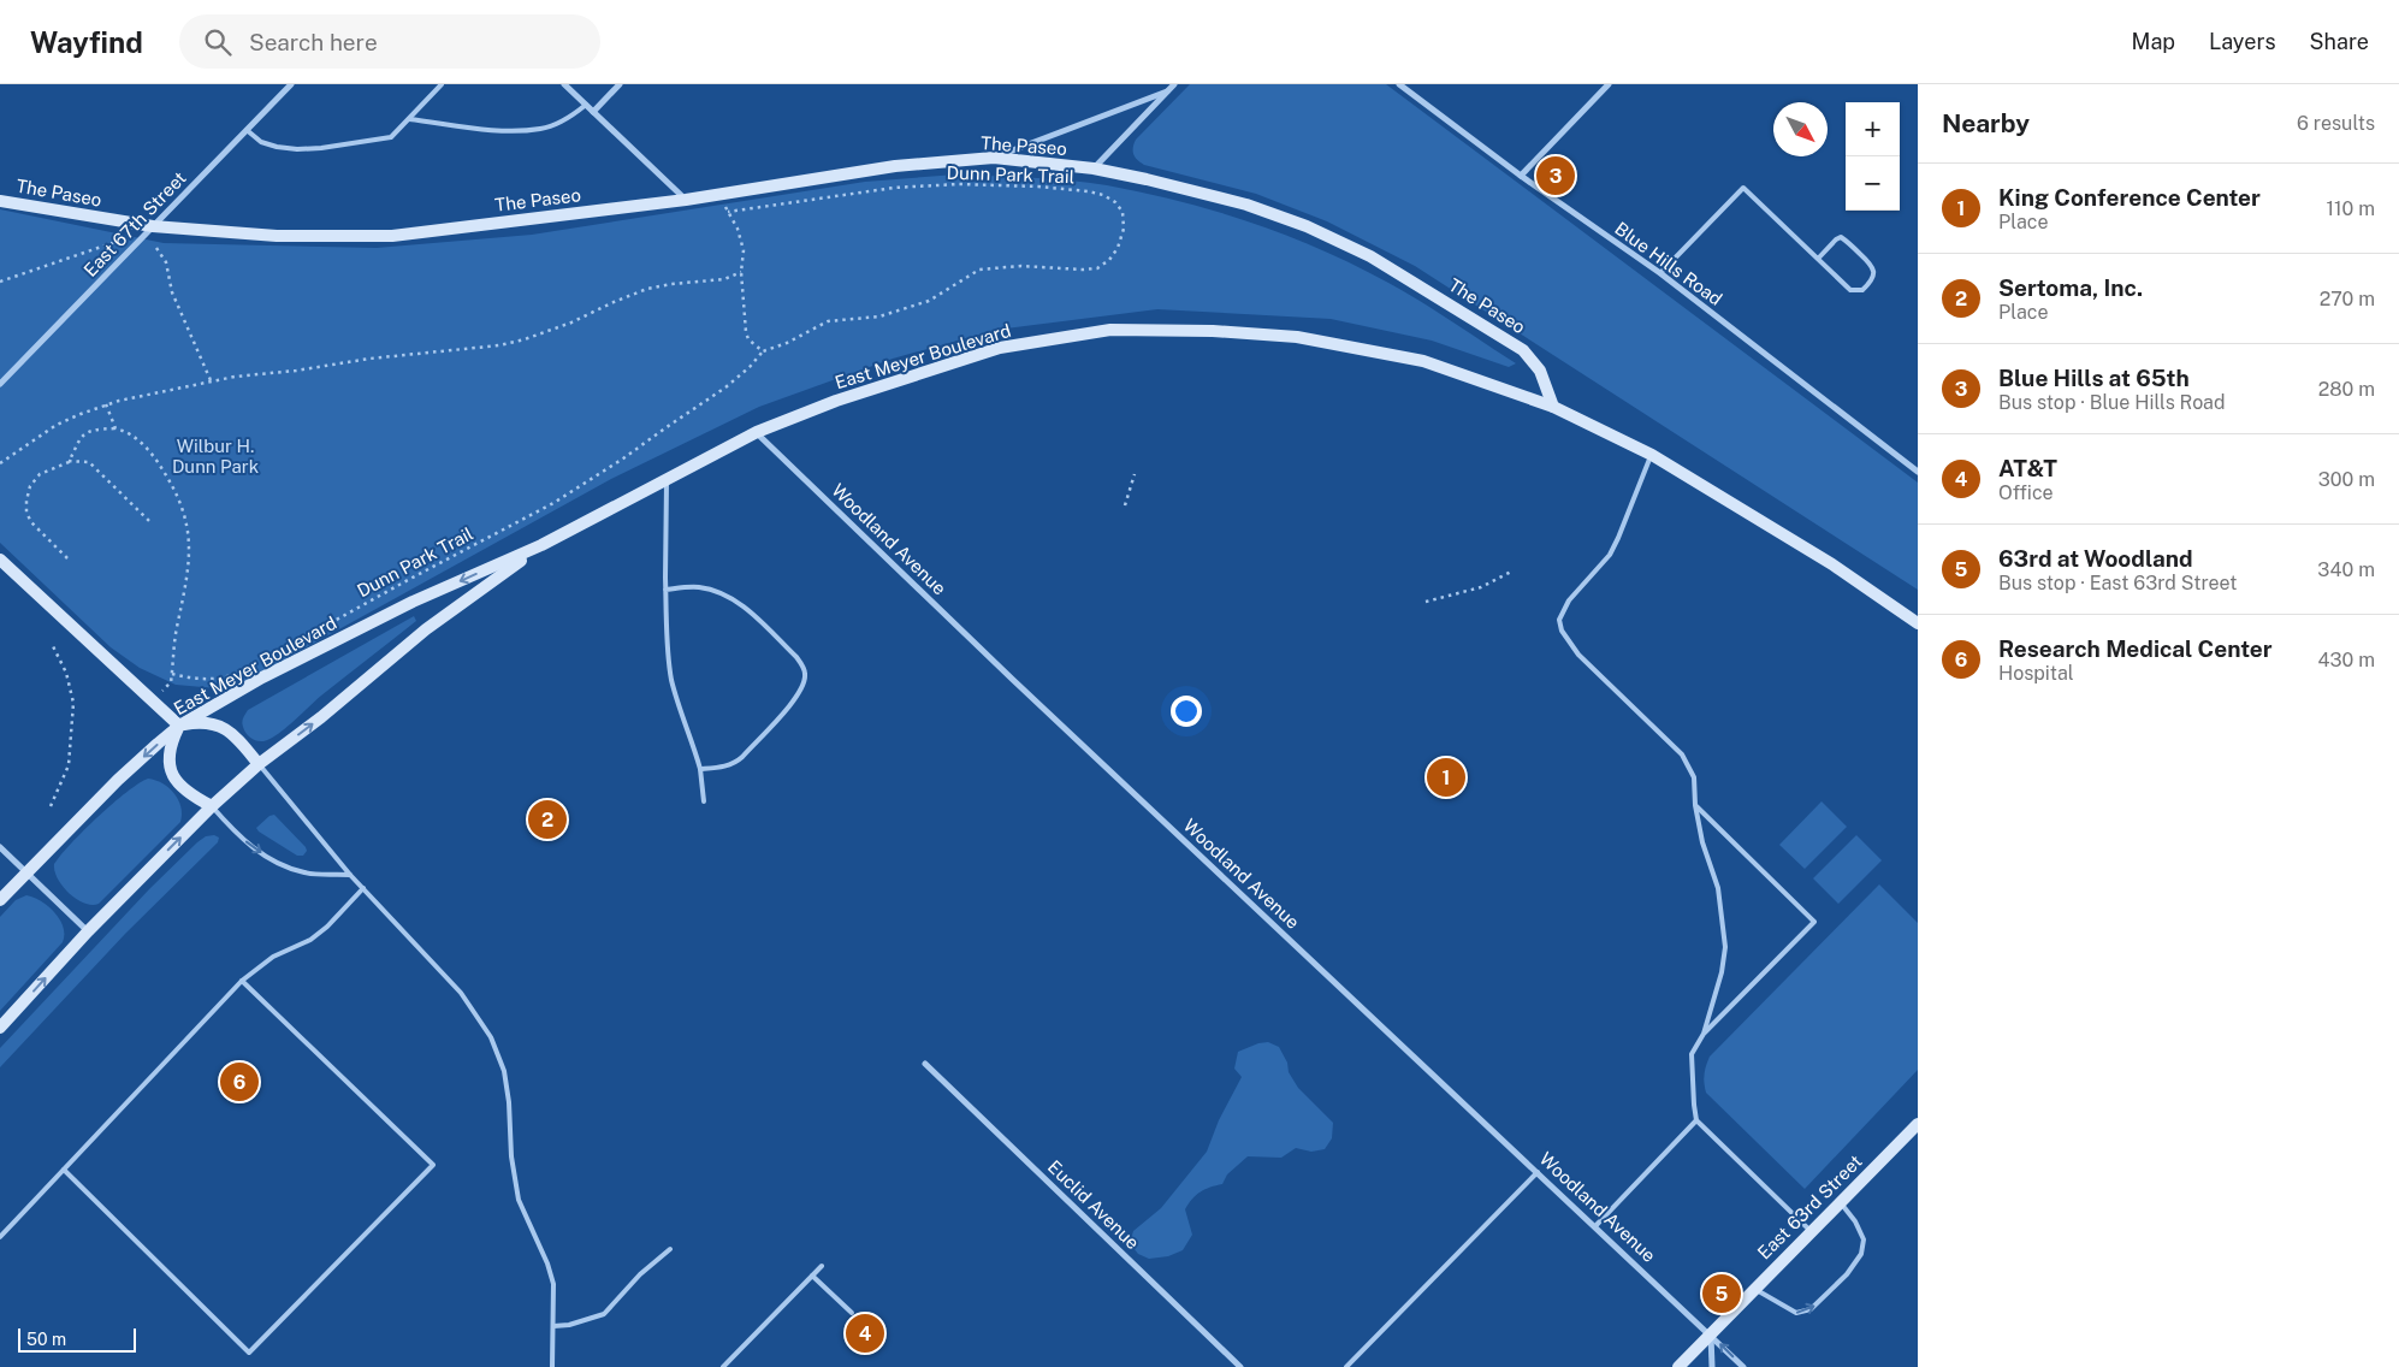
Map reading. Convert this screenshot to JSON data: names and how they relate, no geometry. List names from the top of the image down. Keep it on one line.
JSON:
{"streets":{"main road":["The Paseo","East Meyer Boulevard","East 63rd Street"],"street":["East 67th Street","Blue Hills Road","Woodland Avenue","Euclid Avenue"],"path":["Dunn Park Trail"]},"crossings":[["The Paseo","East 67th Street"],["The Paseo","East Meyer Boulevard"],["East Meyer Boulevard","Woodland Avenue"],["Woodland Avenue","East 63rd Street"]],"parks":["Wilbur H. Dunn Park"],"scale_bar":"50 m","north":"bottom right","page":{"header":"Wayfind","search":"Search here","nav":["Map","Layers","Share"],"heading":["Nearby","6 results"],"map_buttons":["+","−"],"pins":["3","1","2","6","5","4"],"list":[{"mark":"1","name":"King Conference Center","note":"Place","value":"110 m"},{"mark":"2","name":"Sertoma, Inc.","note":"Place","value":"270 m"},{"mark":"3","name":"Blue Hills at 65th","note":"Bus stop · Blue Hills Road","value":"280 m"},{"mark":"4","name":"AT&T","note":"Office","value":"300 m"},{"mark":"5","name":"63rd at Woodland","note":"Bus stop · East 63rd Street","value":"340 m"},{"mark":"6","name":"Research Medical Center","note":"Hospital","value":"430 m"}],"scale":"50 m"}}
